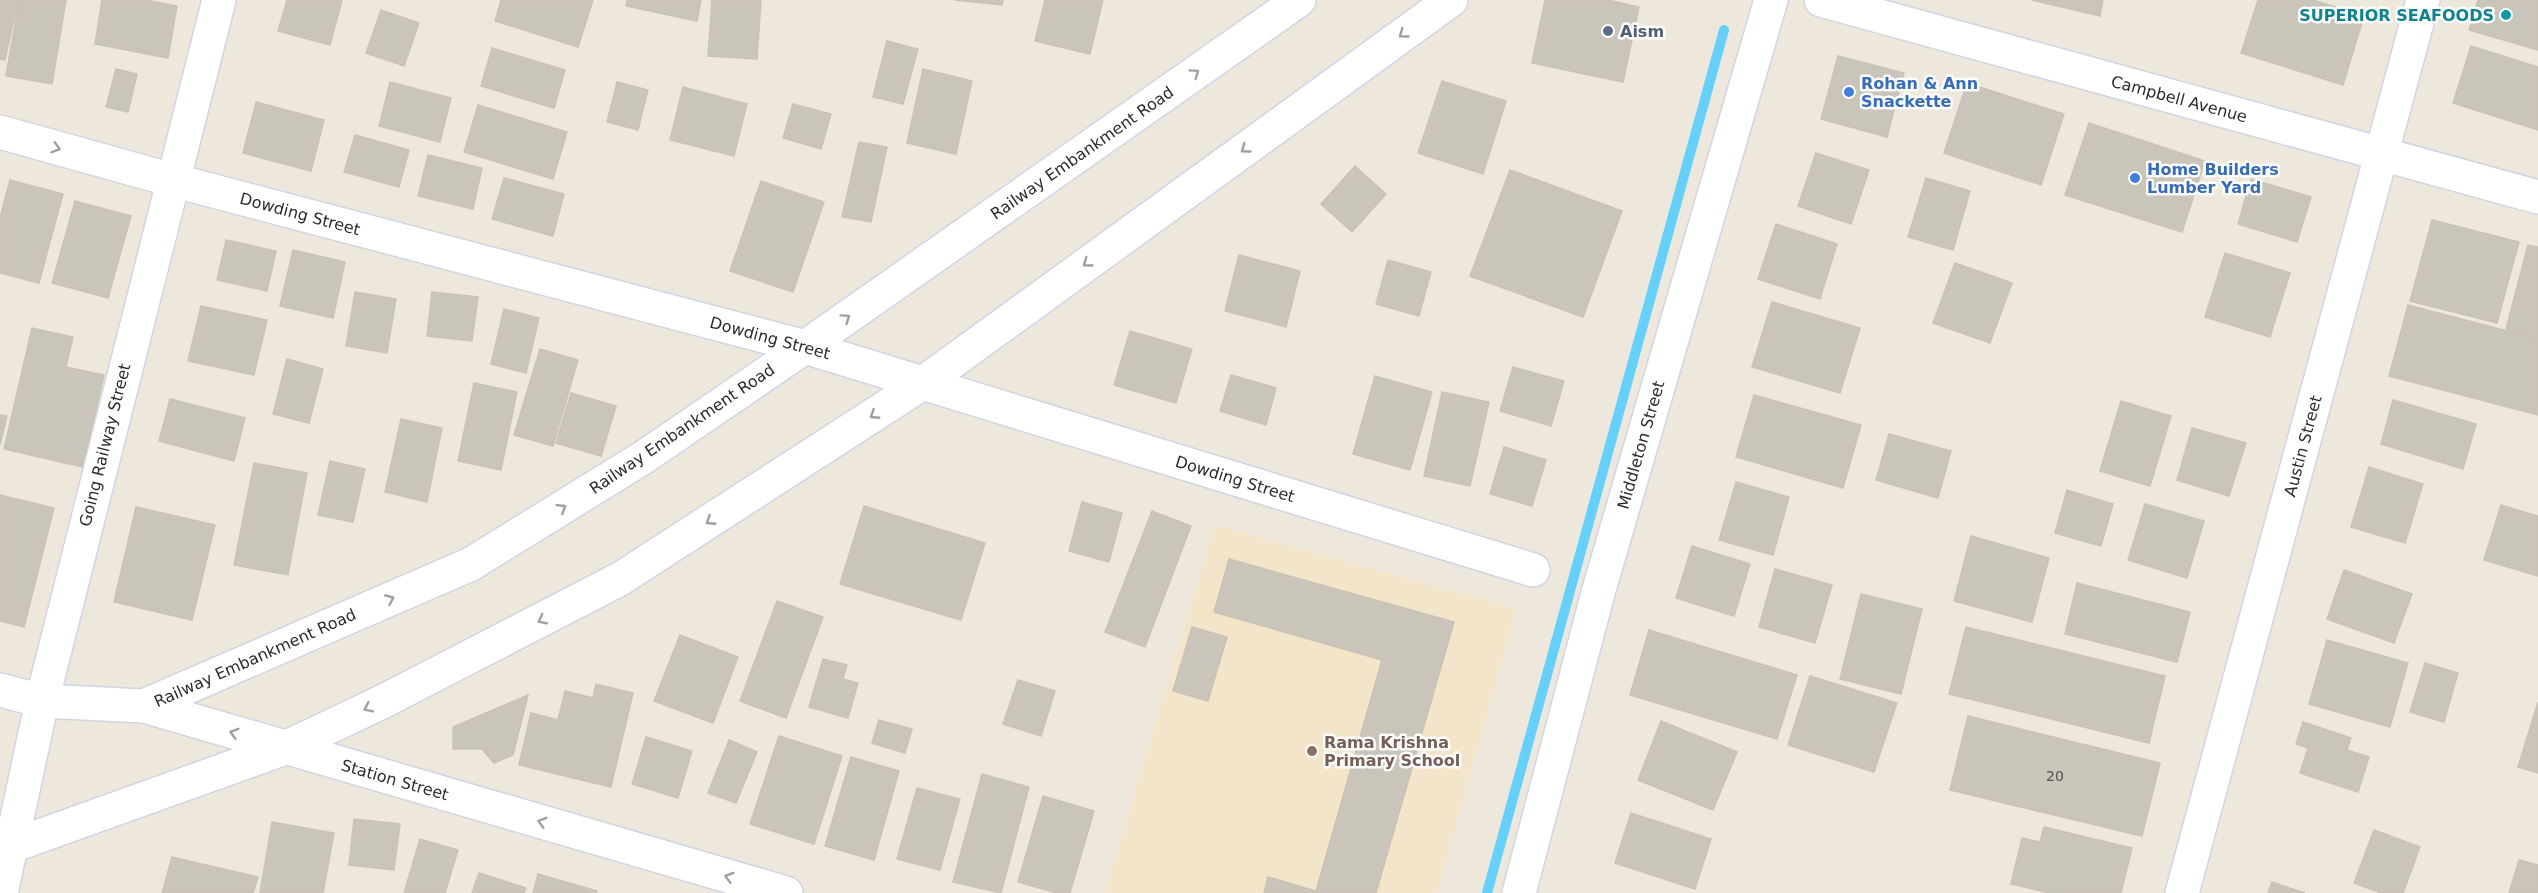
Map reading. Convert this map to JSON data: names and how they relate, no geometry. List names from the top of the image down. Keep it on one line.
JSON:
{"streets":{"street":["Campbell Avenue","Railway Embankment Road","Dowding Street","Going Railway Street","Middleton Street","Austin Street","Station Street"]},"crossings":[["Campbell Avenue","Austin Street"],["Railway Embankment Road","Dowding Street"],["Railway Embankment Road","Station Street"],["Dowding Street","Going Railway Street"],["Going Railway Street","Station Street"]],"one_way":["Station Street"],"places":["SUPERIOR SEAFOODS","Aism","Rohan & Ann Snackette","Home Builders Lumber Yard","Rama Krishna Primary School"],"house_numbers":["20"]}
